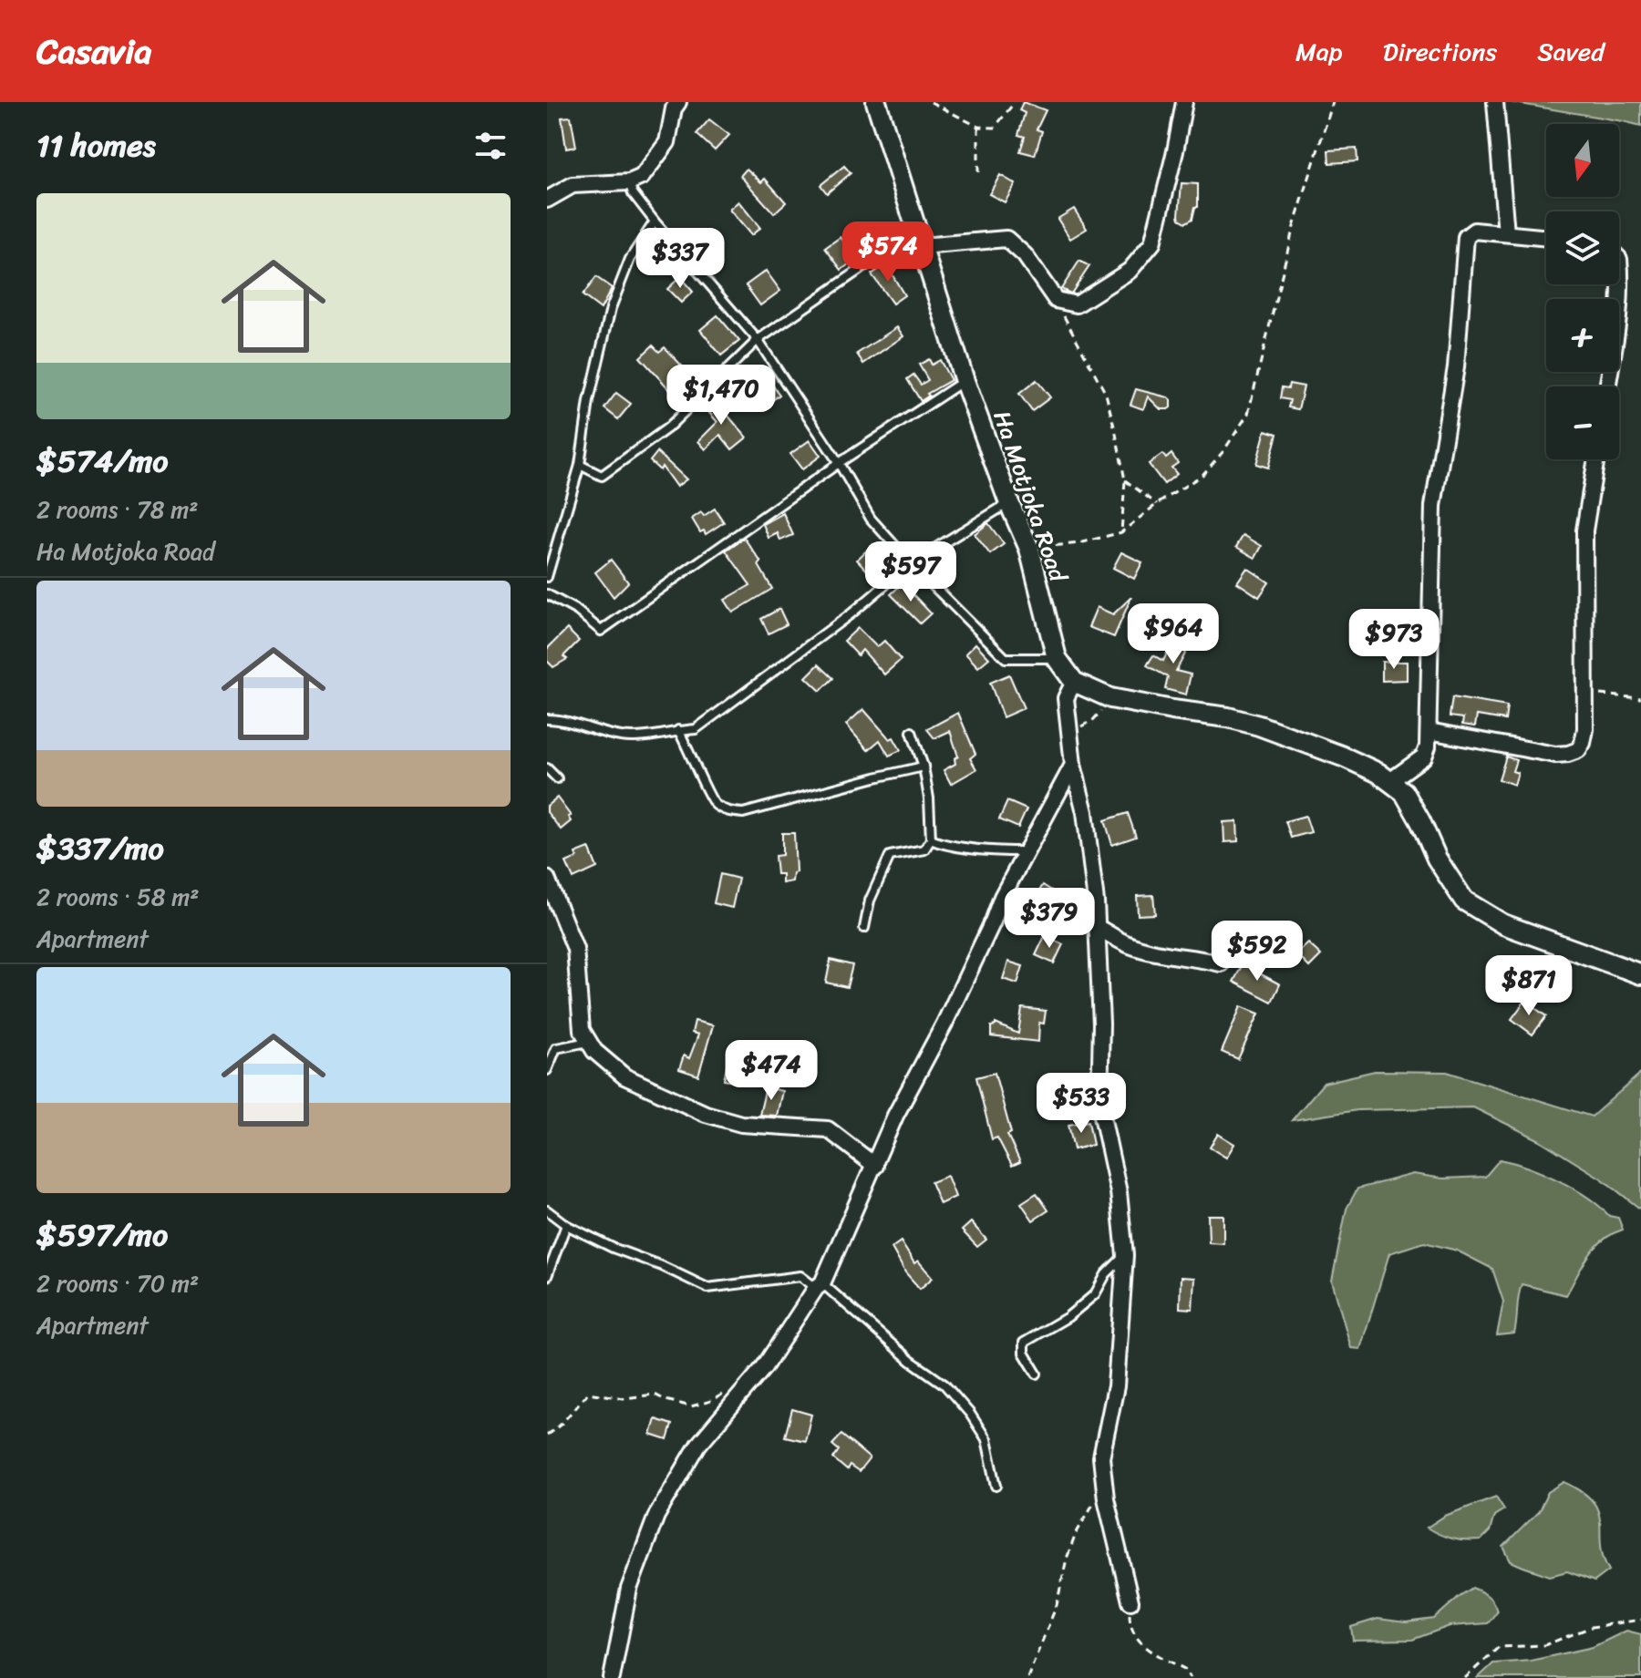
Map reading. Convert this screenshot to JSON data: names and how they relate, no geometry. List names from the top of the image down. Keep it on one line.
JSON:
{"streets":{"street":["Ha Motjoka Road"]},"north":"bottom","page":{"header":"Casavia","nav":["Map","Directions","Saved"],"heading":"11 homes","map_buttons":["+","−"],"list":[{"name":"$574/mo","note":"2 rooms · 78 m² · Ha Motjoka Road"},{"name":"$337/mo","note":"2 rooms · 58 m² · Apartment"},{"name":"$597/mo","note":"2 rooms · 70 m² · Apartment"}],"price":["$574","$337","$1,470","$597","$964","$973","$379","$592","$871","$474","$533"]}}
